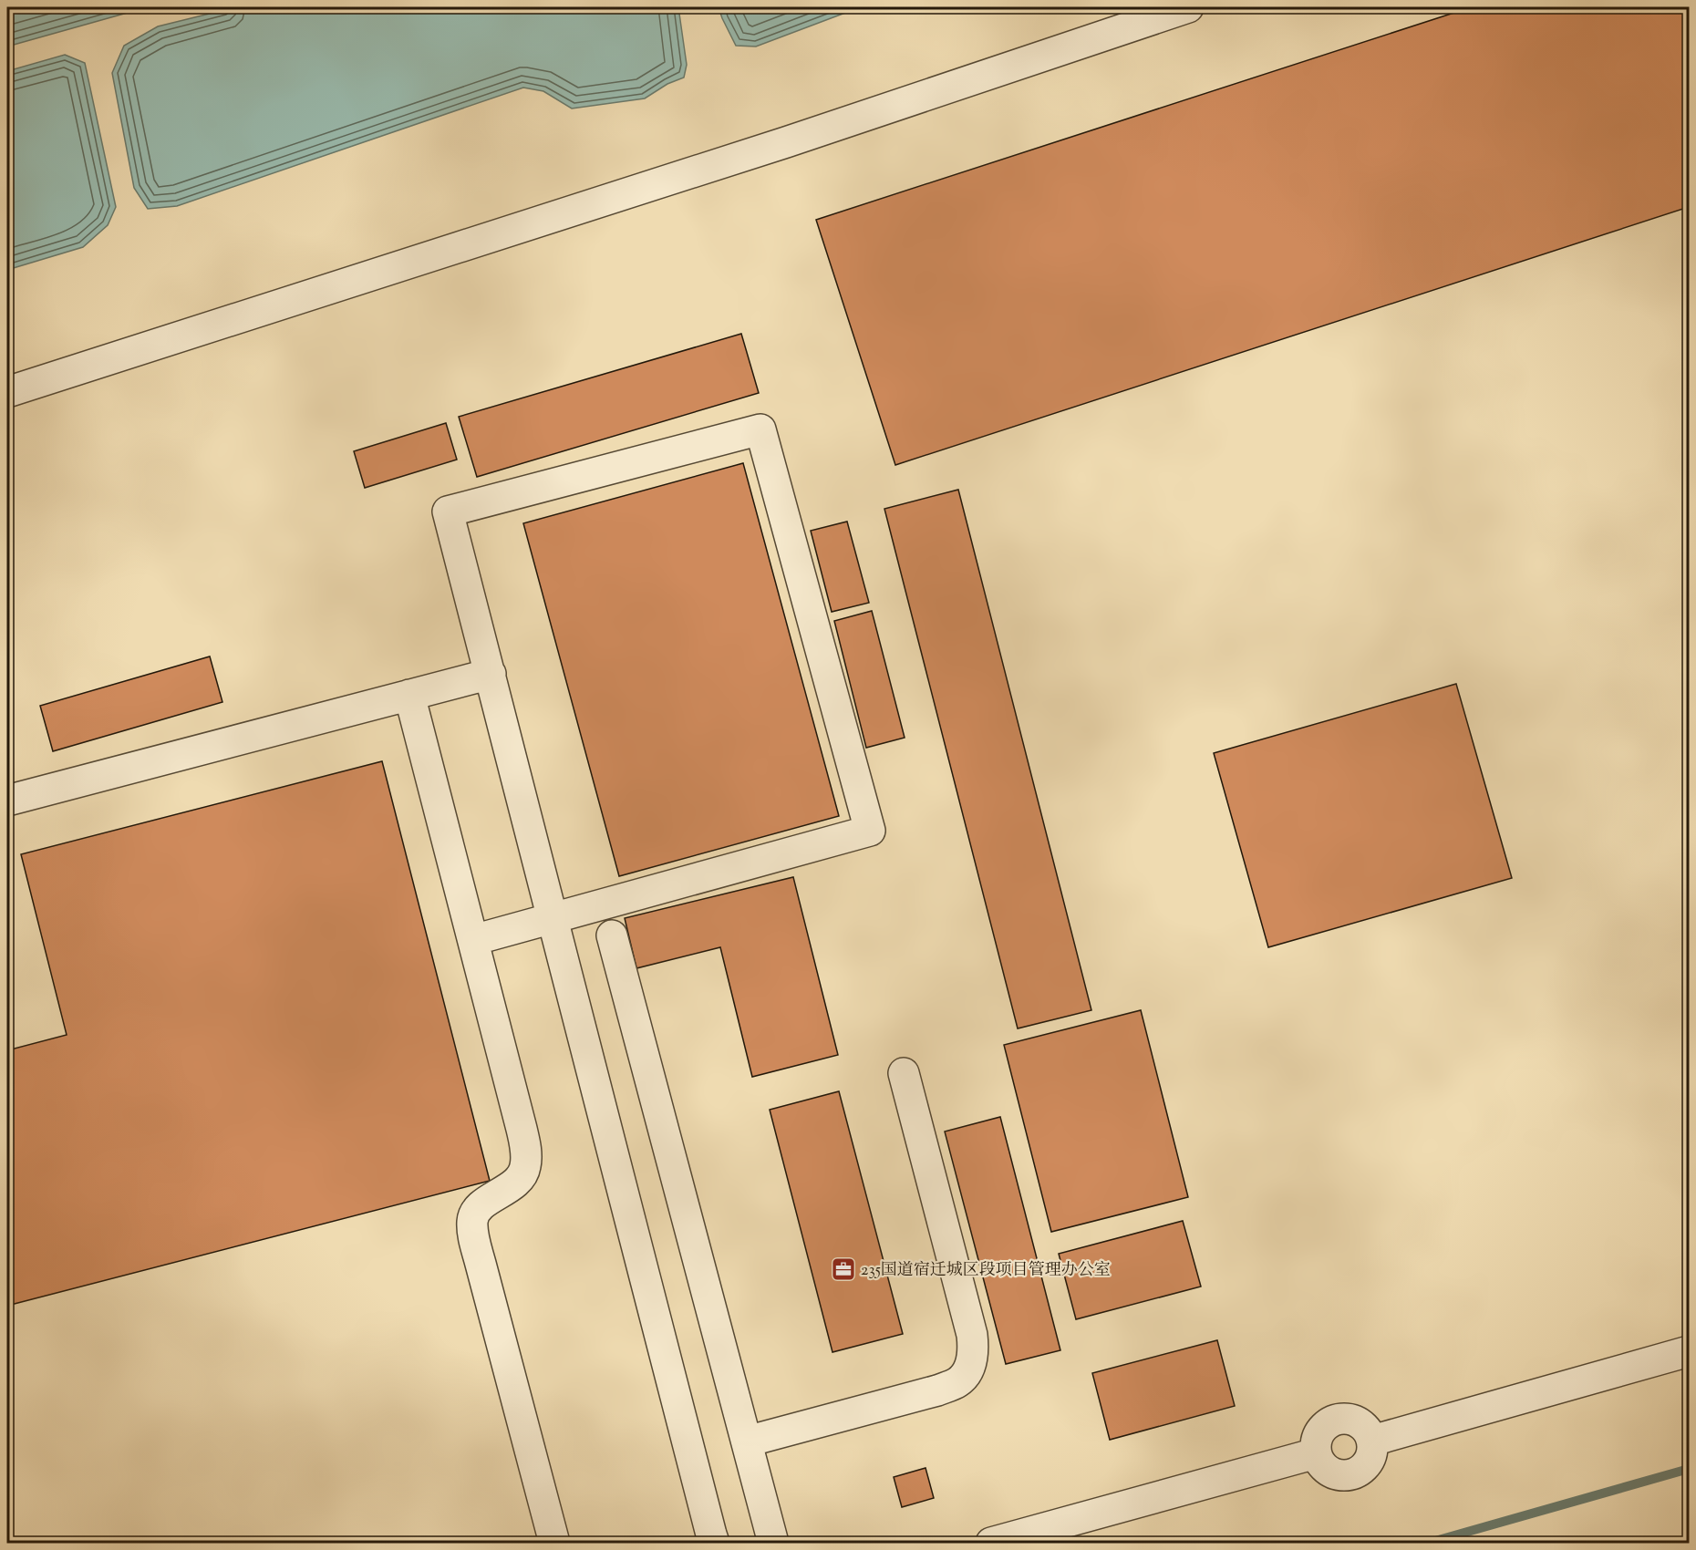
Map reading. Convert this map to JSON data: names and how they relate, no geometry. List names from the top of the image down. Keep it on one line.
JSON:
{"places":{"office":["235国道宿迁城区段项目管理办公室"]}}
